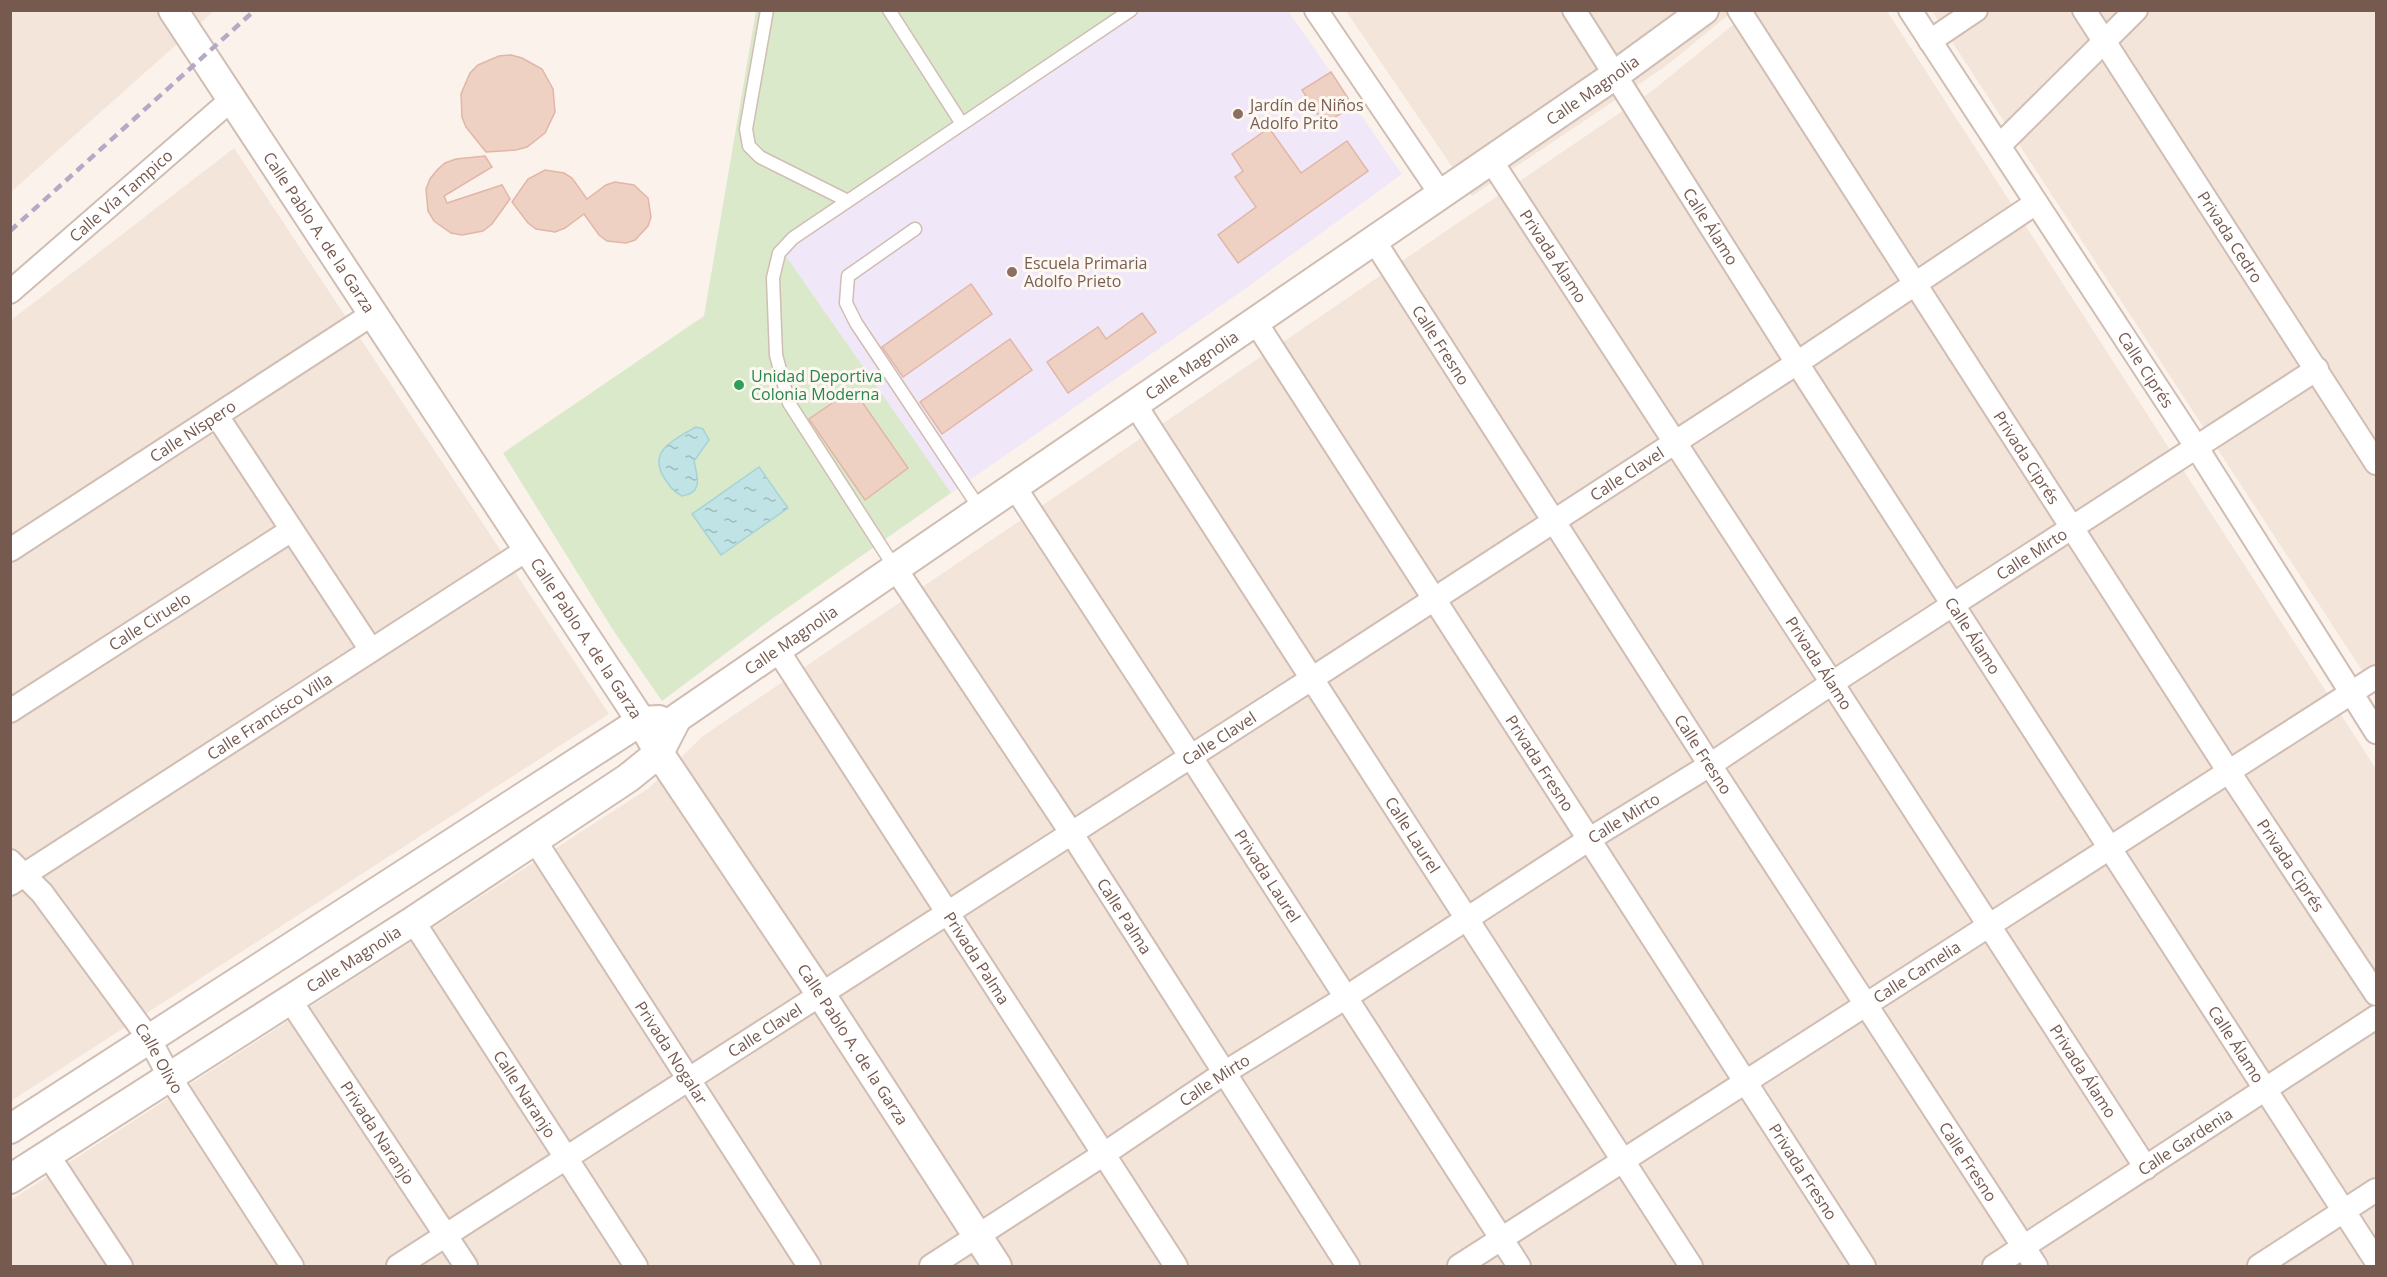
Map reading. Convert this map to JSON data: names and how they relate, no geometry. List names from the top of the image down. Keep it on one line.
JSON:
{"streets":{"street":["Calle Magnolia","Calle Vía Tampico","Calle Álamo","Calle Pablo A. de la Garza","Privada Cedro","Privada Álamo","Calle Fresno","Calle Ciprés","Calle Níspero","Privada Ciprés","Calle Clavel","Calle Mirto","Calle Ciruelo","Calle Francisco Villa","Privada Fresno","Calle Laurel","Privada Laurel","Calle Palma","Privada Palma","Calle Camelia","Privada Nogalar","Calle Olivo","Calle Naranjo","Privada Naranjo","Calle Gardenia"]},"crossings":[["Calle Magnolia","Calle Álamo"],["Calle Magnolia","Calle Pablo A. de la Garza"],["Calle Magnolia","Privada Álamo"],["Calle Magnolia","Calle Fresno"],["Calle Magnolia","Privada Fresno"],["Calle Magnolia","Calle Laurel"],["Calle Magnolia","Privada Laurel"],["Calle Magnolia","Calle Palma"],["Calle Magnolia","Privada Palma"],["Calle Magnolia","Privada Nogalar"],["Calle Magnolia","Calle Olivo"],["Calle Magnolia","Calle Naranjo"],["Calle Magnolia","Privada Naranjo"],["Calle Vía Tampico","Calle Pablo A. de la Garza"],["Calle Álamo","Calle Clavel"],["Calle Álamo","Calle Mirto"],["Calle Álamo","Calle Camelia"],["Calle Álamo","Calle Gardenia"],["Calle Pablo A. de la Garza","Calle Níspero"],["Calle Pablo A. de la Garza","Calle Clavel"],["Calle Pablo A. de la Garza","Calle Mirto"],["Calle Pablo A. de la Garza","Calle Francisco Villa"],["Privada Cedro","Calle Mirto"],["Privada Álamo","Calle Clavel"],["Privada Álamo","Calle Mirto"],["Privada Álamo","Calle Camelia"],["Privada Álamo","Calle Gardenia"],["Calle Fresno","Calle Clavel"],["Calle Fresno","Calle Mirto"],["Calle Fresno","Calle Camelia"],["Calle Fresno","Calle Gardenia"],["Calle Ciprés","Calle Clavel"],["Calle Ciprés","Calle Mirto"],["Calle Ciprés","Calle Camelia"],["Privada Ciprés","Calle Clavel"],["Privada Ciprés","Calle Mirto"],["Privada Ciprés","Calle Camelia"],["Calle Clavel","Privada Fresno"],["Calle Clavel","Calle Laurel"],["Calle Clavel","Privada Laurel"],["Calle Clavel","Calle Palma"],["Calle Clavel","Privada Palma"],["Calle Clavel","Privada Nogalar"],["Calle Clavel","Calle Naranjo"],["Calle Clavel","Privada Naranjo"],["Calle Mirto","Privada Fresno"],["Calle Mirto","Calle Laurel"],["Calle Mirto","Privada Laurel"],["Calle Mirto","Calle Palma"],["Calle Mirto","Privada Palma"],["Calle Francisco Villa","Calle Olivo"],["Privada Fresno","Calle Camelia"],["Calle Laurel","Calle Camelia"],["Privada Laurel","Calle Camelia"]],"places":["Jardín de Niños Adolfo Prito","Escuela Primaria Adolfo Prieto","Unidad Deportiva Colonia Moderna"]}
